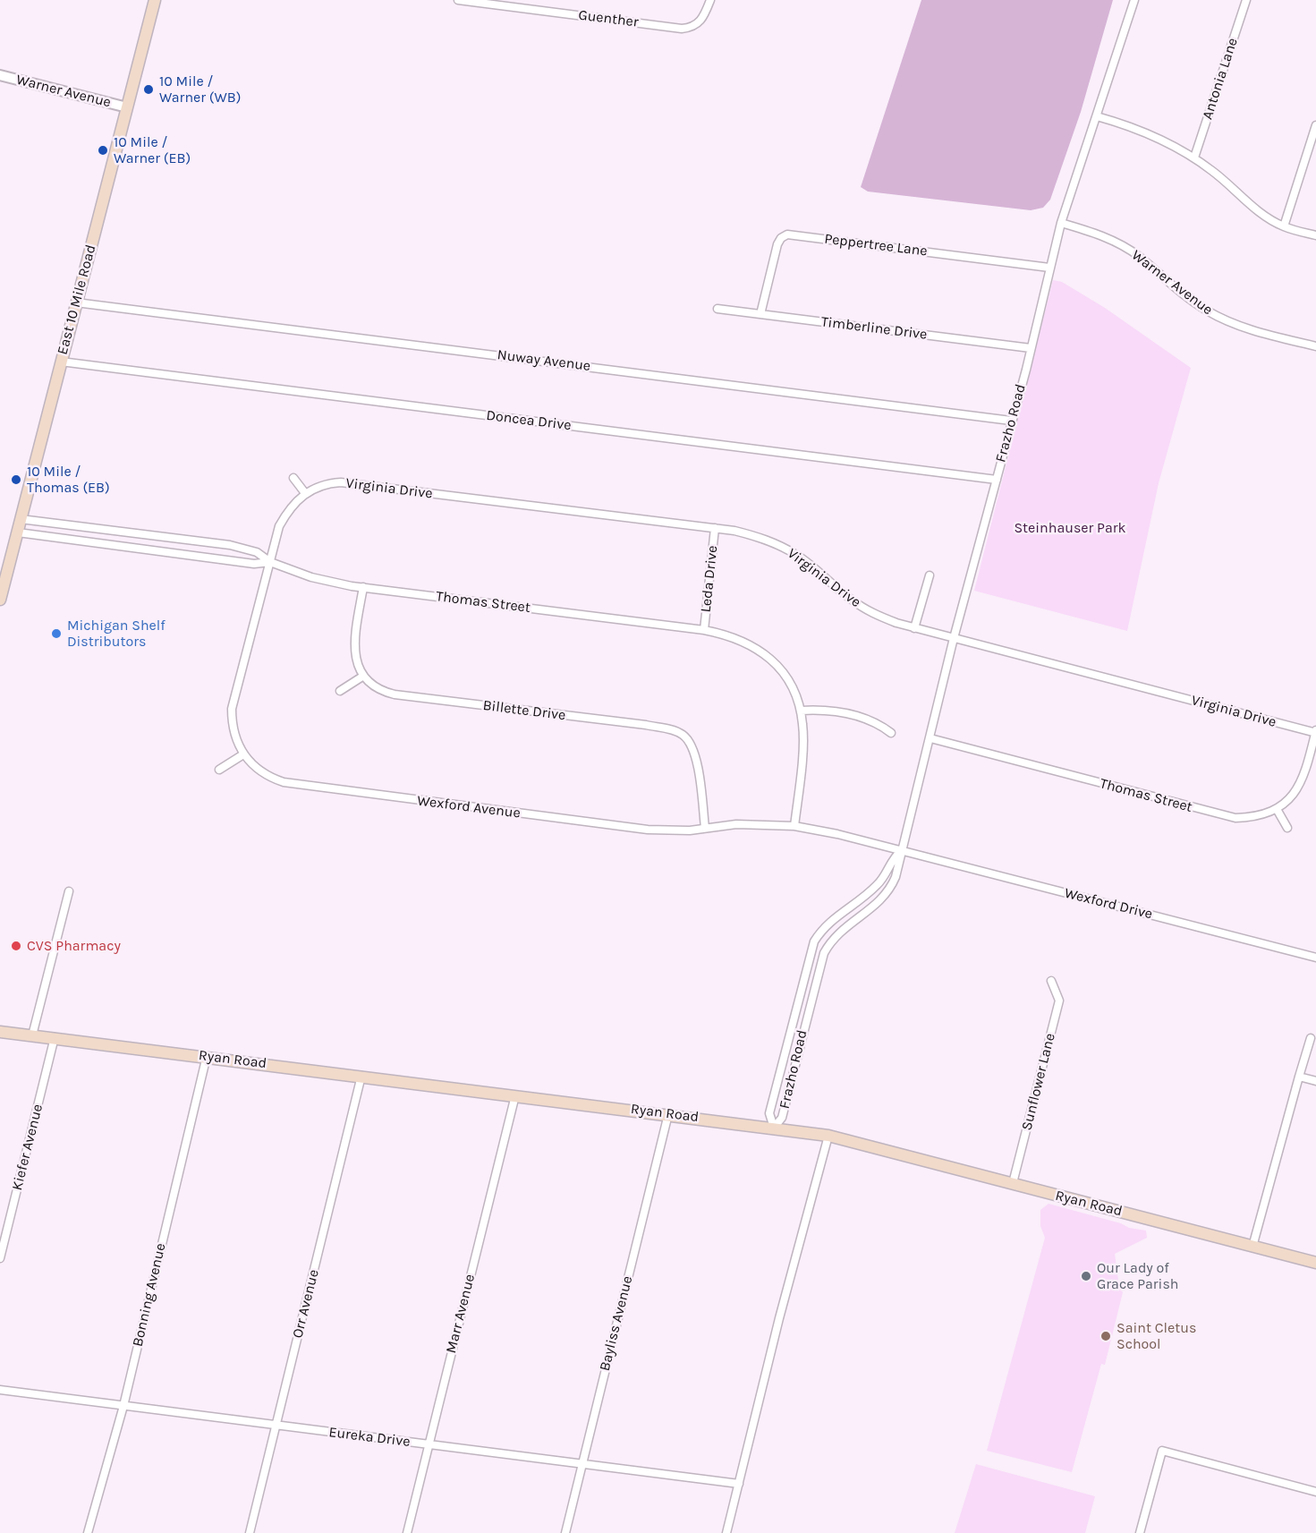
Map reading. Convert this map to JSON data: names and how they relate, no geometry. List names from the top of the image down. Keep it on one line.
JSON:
{"streets":{"main road":["East 10 Mile Road","Ryan Road"],"street":["Guenther","Antonia Lane","Warner Avenue","Peppertree Lane","Timberline Drive","Nuway Avenue","Doncea Drive","Frazho Road","Virginia Drive","Leda Drive","Thomas Street","Billette Drive","Wexford Avenue","Wexford Drive","Sunflower Lane","Kiefer Avenue","Bonning Avenue","Orr Avenue","Marr Avenue","Bayliss Avenue","Eureka Drive"]},"crossings":[["Warner Avenue","East 10 Mile Road"],["Warner Avenue","Frazho Road"],["Peppertree Lane","Timberline Drive"],["Peppertree Lane","Frazho Road"],["East 10 Mile Road","Nuway Avenue"],["East 10 Mile Road","Doncea Drive"],["East 10 Mile Road","Thomas Street"],["Timberline Drive","Frazho Road"],["Nuway Avenue","Frazho Road"],["Doncea Drive","Frazho Road"],["Frazho Road","Virginia Drive"],["Frazho Road","Thomas Street"],["Frazho Road","Wexford Avenue"],["Frazho Road","Wexford Drive"],["Frazho Road","Ryan Road"],["Virginia Drive","Leda Drive"],["Virginia Drive","Thomas Street"],["Virginia Drive","Wexford Avenue"],["Leda Drive","Thomas Street"],["Thomas Street","Wexford Avenue"],["Billette Drive","Wexford Avenue"],["Wexford Avenue","Wexford Drive"],["Ryan Road","Sunflower Lane"],["Ryan Road","Kiefer Avenue"],["Ryan Road","Bonning Avenue"],["Ryan Road","Orr Avenue"],["Ryan Road","Marr Avenue"],["Ryan Road","Bayliss Avenue"],["Bonning Avenue","Eureka Drive"],["Orr Avenue","Eureka Drive"],["Marr Avenue","Eureka Drive"],["Bayliss Avenue","Eureka Drive"]],"parks":["Steinhauser Park"],"places":["10 Mile / Warner (WB)","10 Mile / Warner (EB)","10 Mile / Thomas (EB)","Michigan Shelf Distributors","CVS Pharmacy","Our Lady of Grace Parish","Saint Cletus School"]}
